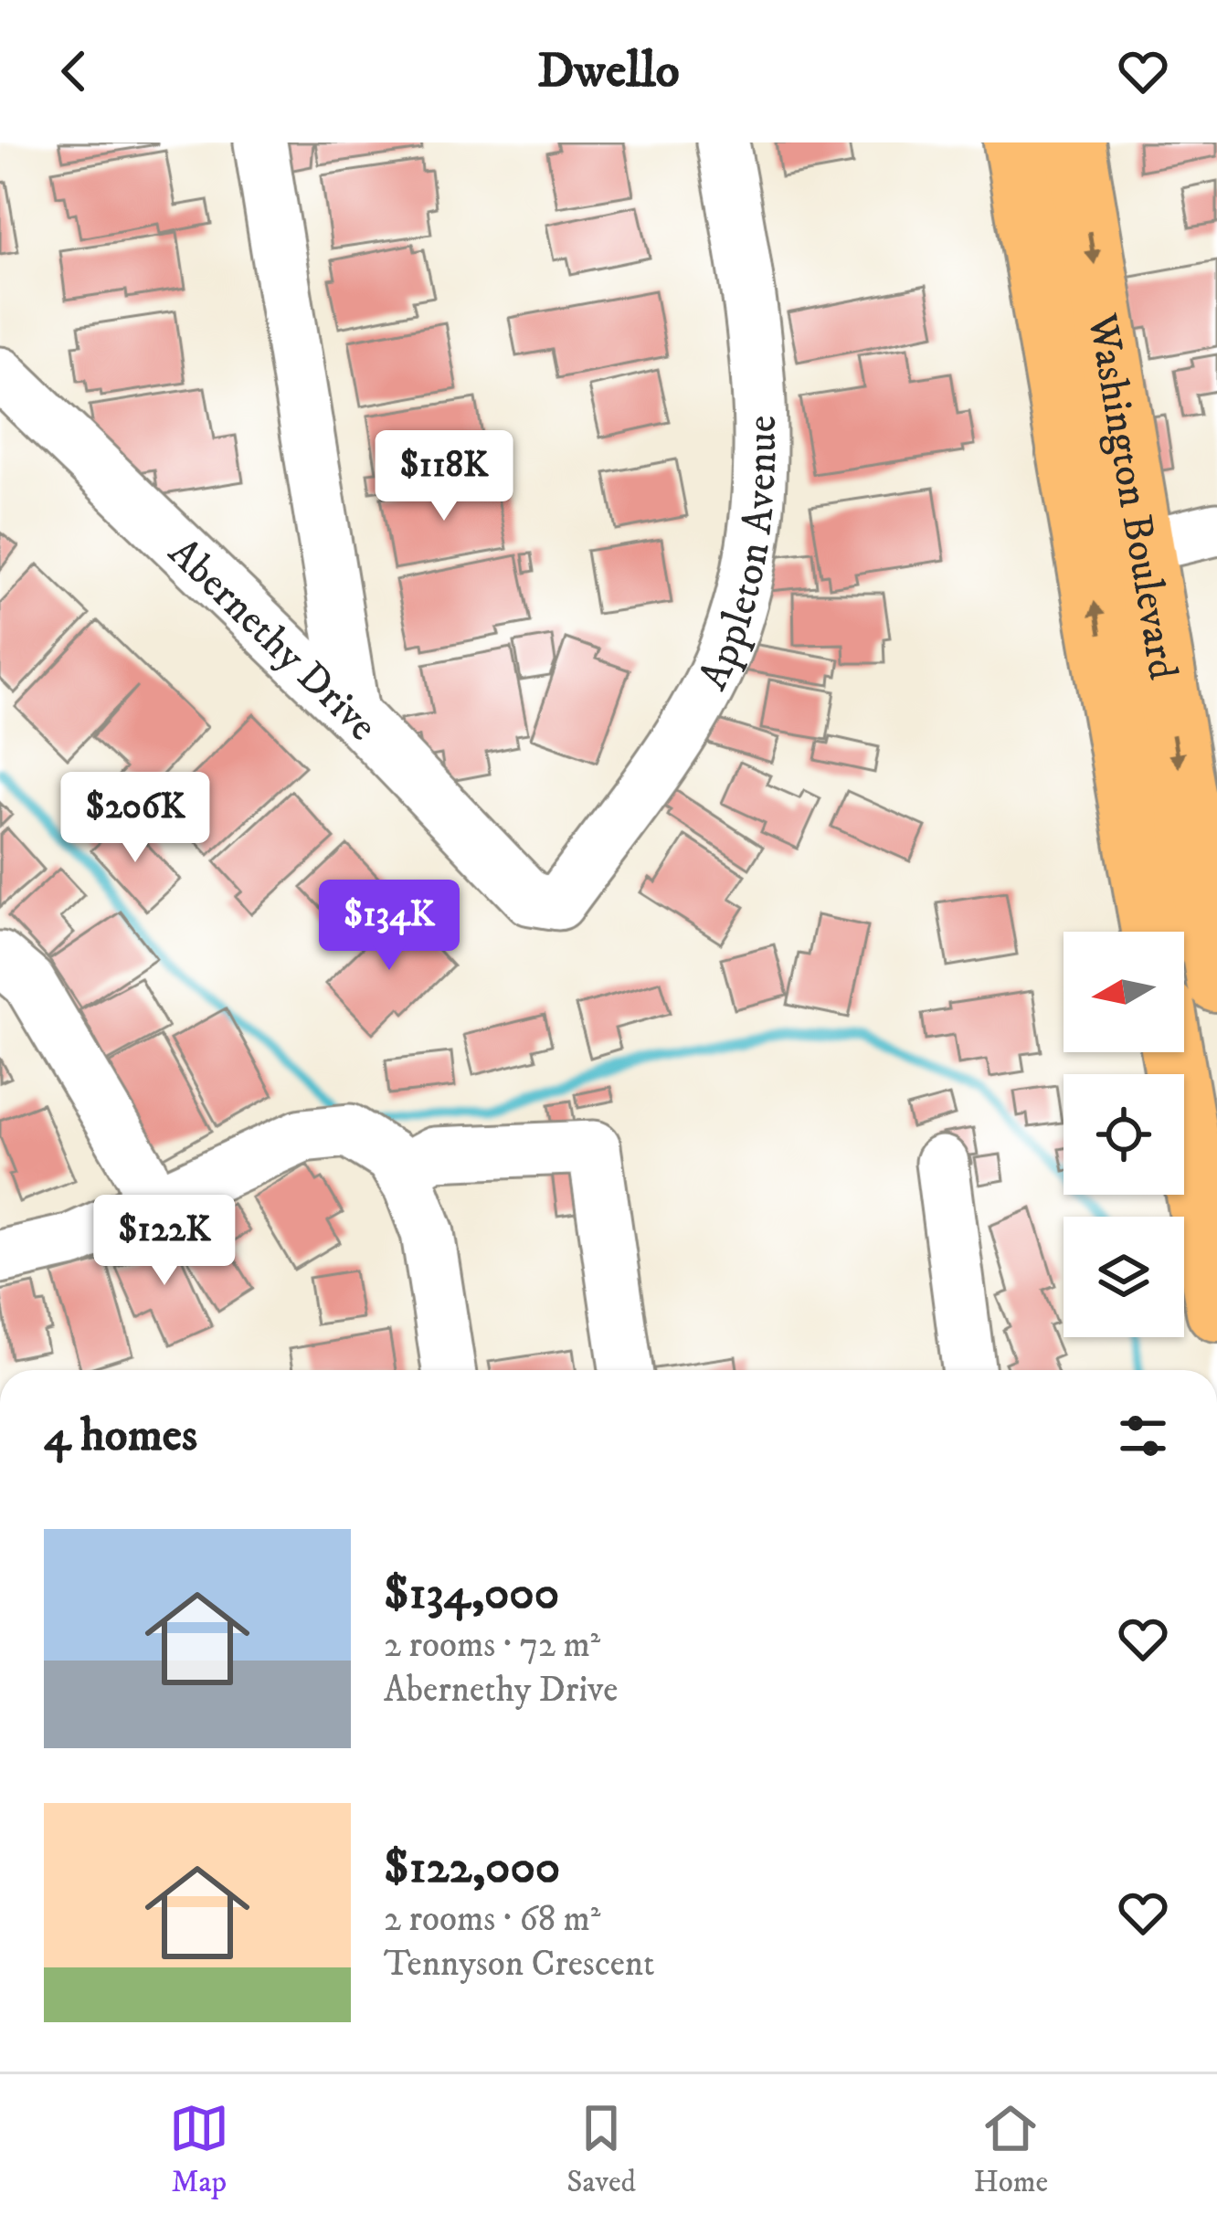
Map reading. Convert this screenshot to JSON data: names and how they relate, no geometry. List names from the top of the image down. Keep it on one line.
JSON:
{"streets":{"highway":["Washington Boulevard"],"street":["Appleton Avenue","Abernethy Drive"]},"crossings":[["Appleton Avenue","Abernethy Drive"]],"north":"left","page":{"header":"Dwello","price":["$118K","$206K","$134K","$122K"],"heading":"4 homes","list":[{"name":"$134,000","note":"2 rooms · 72 m² · Abernethy Drive"},{"name":"$122,000","note":"2 rooms · 68 m² · Tennyson Crescent"}],"tabs":["Map","Saved","Home"]}}
